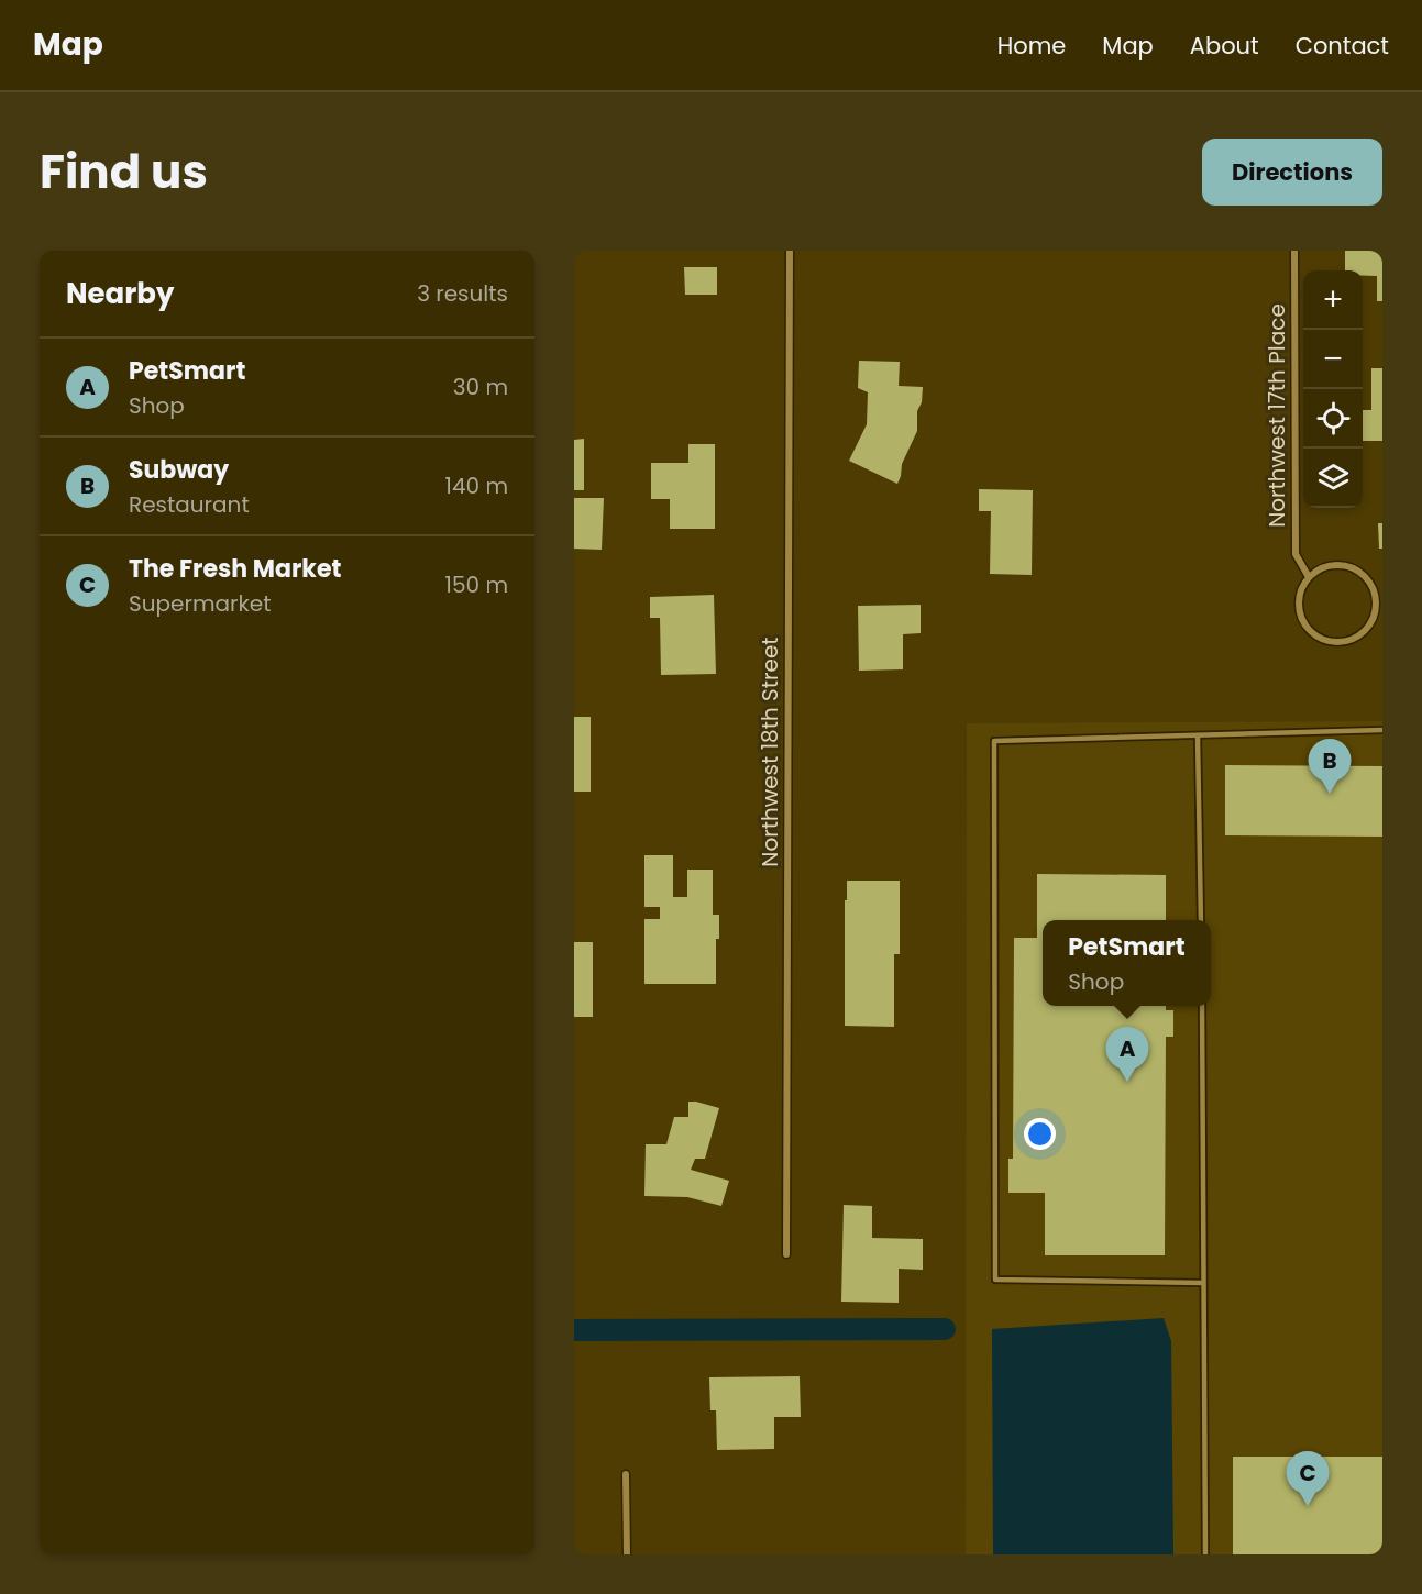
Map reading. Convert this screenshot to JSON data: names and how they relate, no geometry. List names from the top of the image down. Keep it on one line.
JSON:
{"streets":{"street":["Northwest 17th Place","Northwest 18th Street"]},"page":{"header":"Map","nav":["Home","Map","About","Contact"],"title":"Find us","buttons":"Directions","heading":["Nearby","3 results"],"map_buttons":["+","−"],"list":[{"mark":"A","name":"PetSmart","note":"Shop","value":"30 m"},{"mark":"B","name":"Subway","note":"Restaurant","value":"140 m"},{"mark":"C","name":"The Fresh Market","note":"Supermarket","value":"150 m"}],"pins":["B","A","C"],"popup":["PetSmart","Shop"]}}
